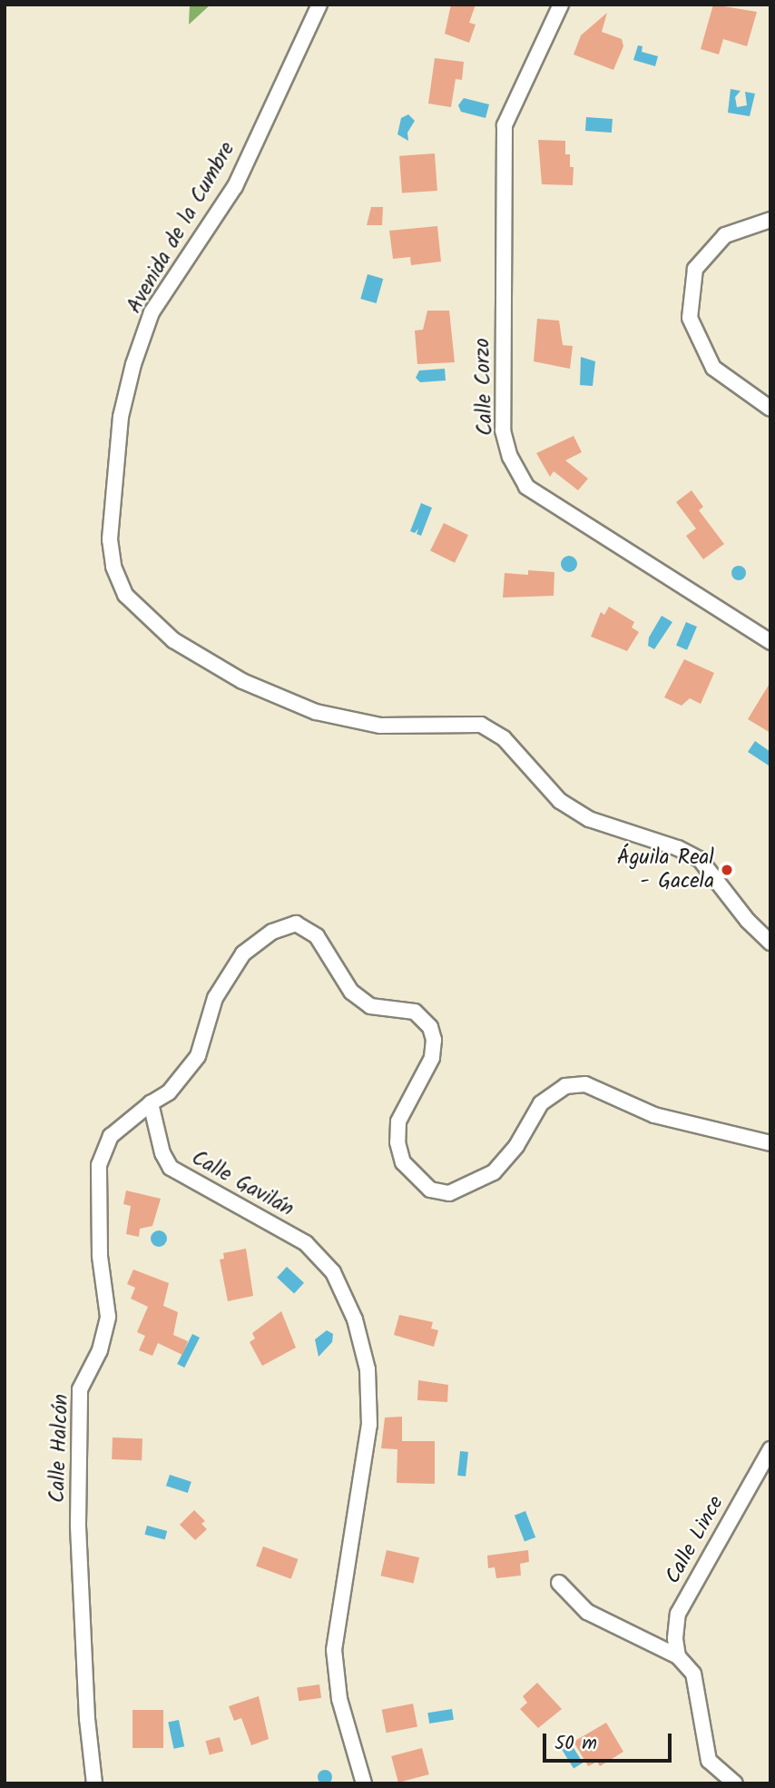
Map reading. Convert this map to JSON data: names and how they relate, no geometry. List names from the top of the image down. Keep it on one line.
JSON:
{"streets":{"street":["Avenida de la Cumbre","Calle Corzo","Calle Gavilán","Calle Halcón","Calle Lince"]},"crossings":[["Calle Gavilán","Calle Halcón"]],"places":["Águila Real - Gacela"],"scale_bar":"50 m"}
